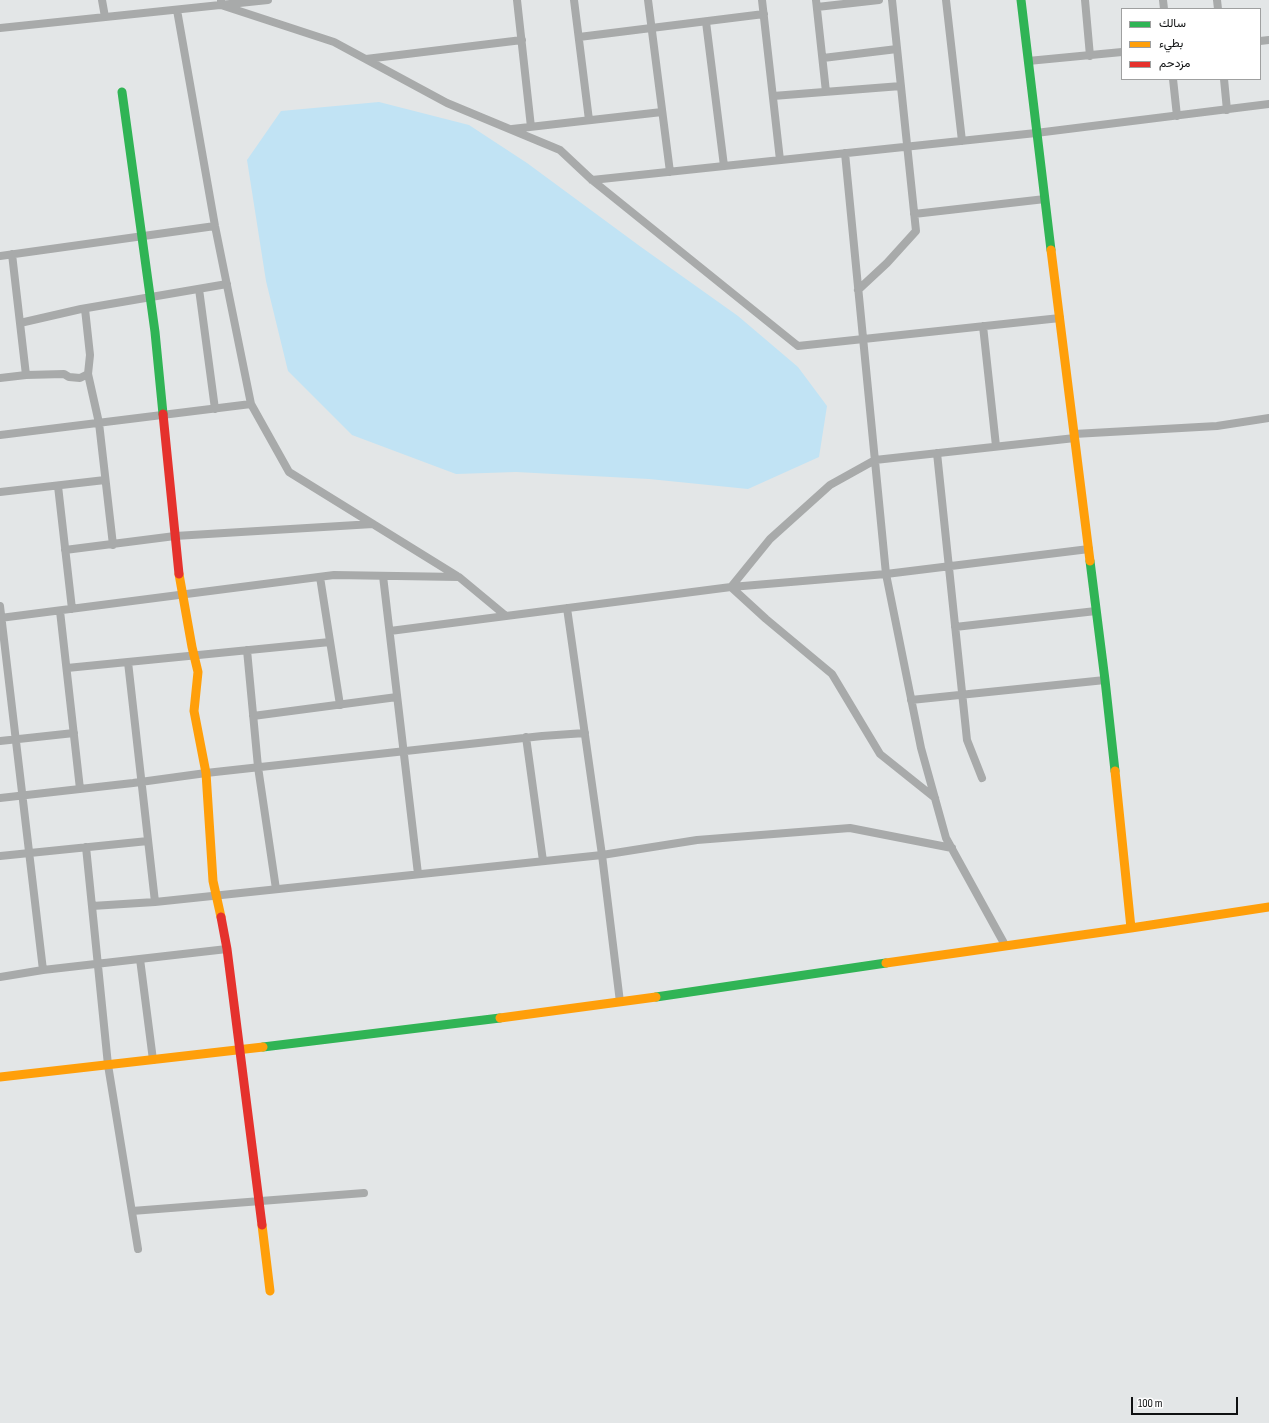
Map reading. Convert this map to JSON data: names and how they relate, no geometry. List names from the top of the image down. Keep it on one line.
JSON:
{"legend":["سالك","بطيء","مزدحم"],"scale_bar":"100 m"}
